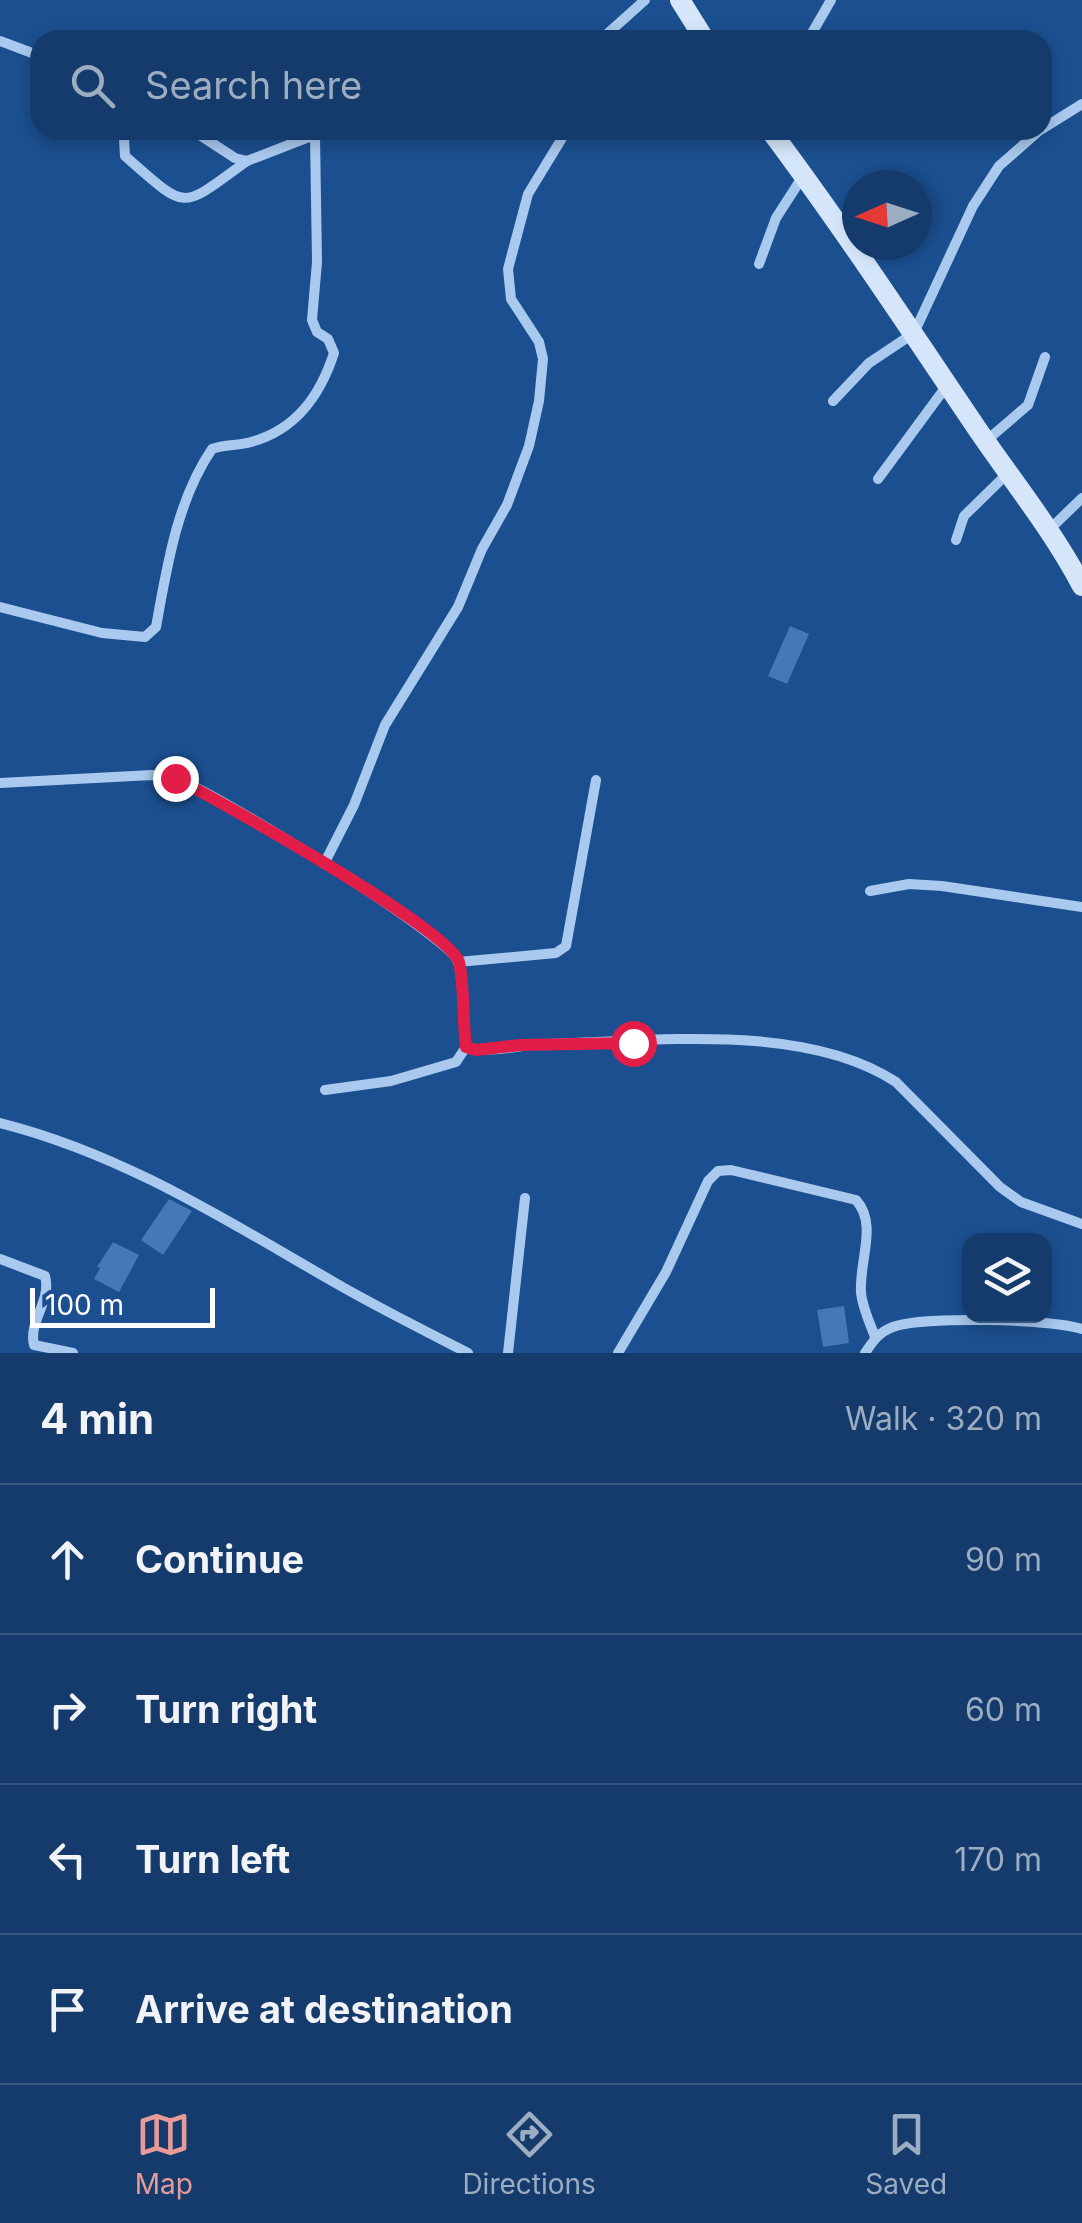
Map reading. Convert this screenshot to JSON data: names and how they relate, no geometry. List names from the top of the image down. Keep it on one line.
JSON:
{"scale_bar":"100 m","north":"left","page":{"search":"Search here","scale":"100 m","heading":["4 min","Walk · 320 m"],"list":[["Continue","90 m"],["Turn right","60 m"],["Turn left","170 m"],"Arrive at destination"],"nav":["Map","Directions","Saved"]}}
